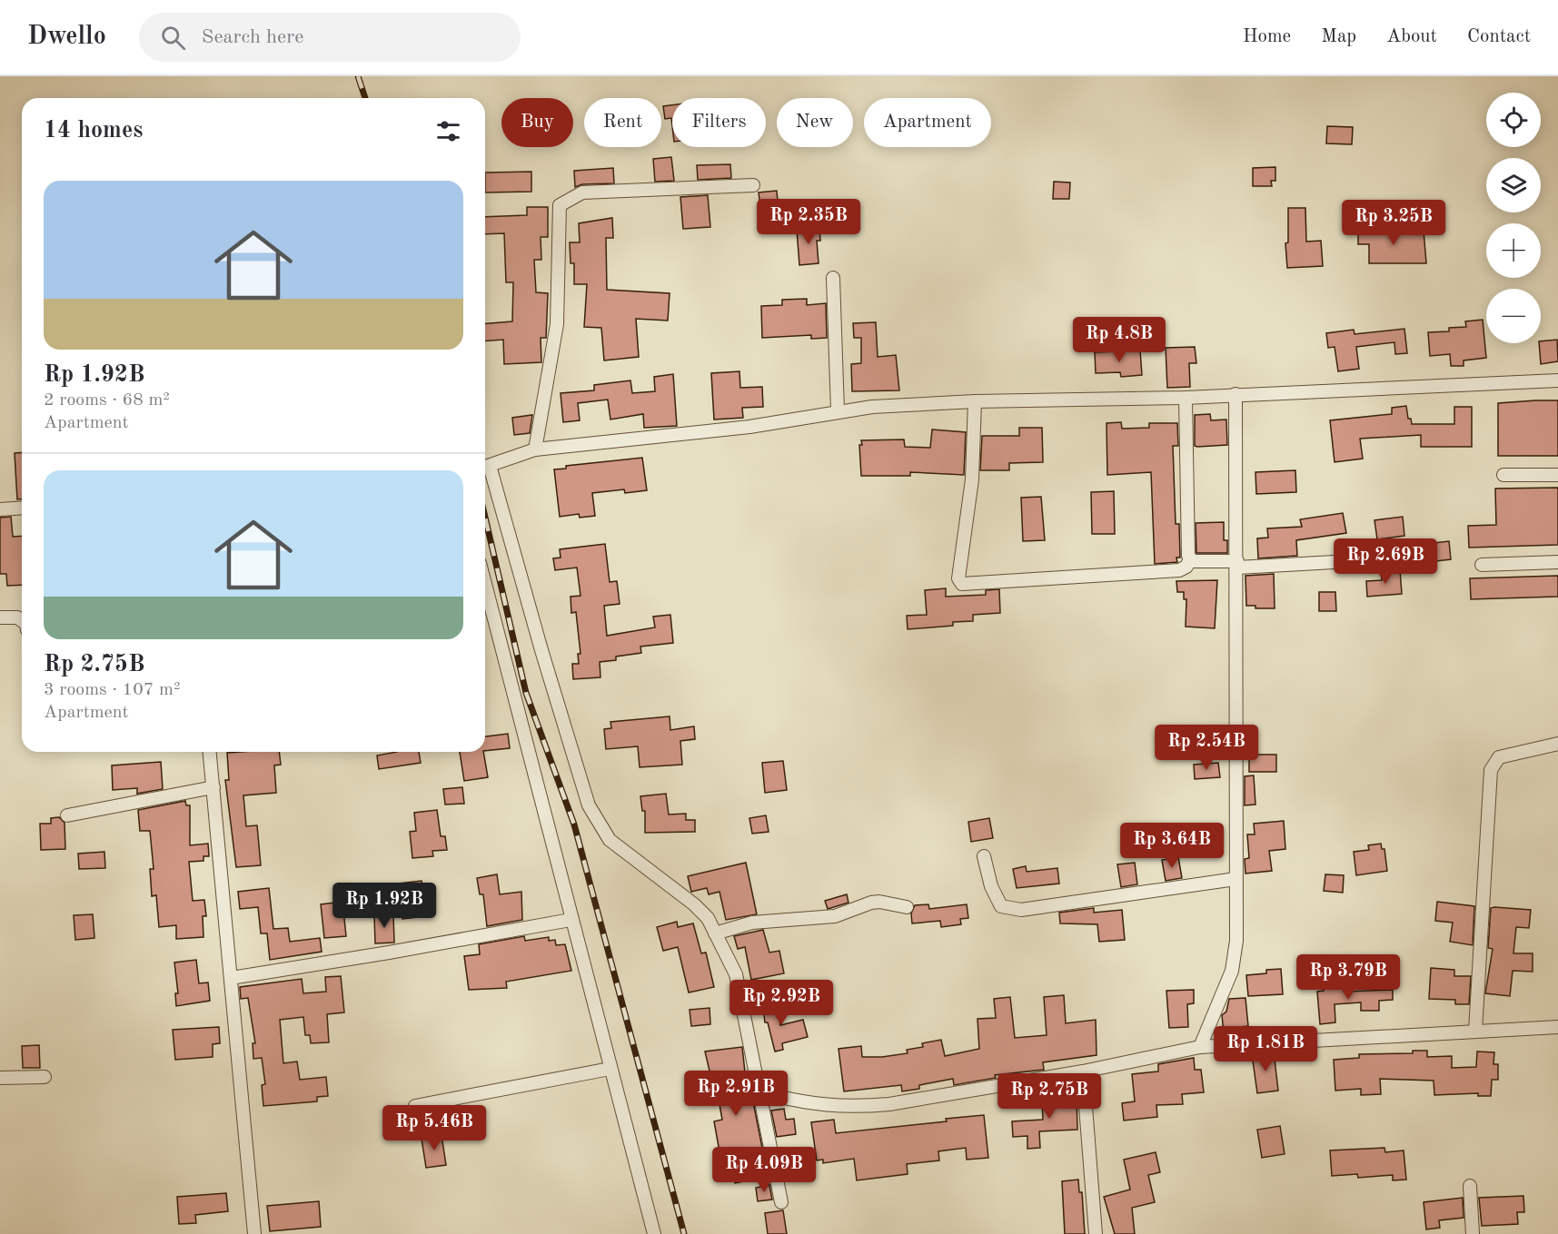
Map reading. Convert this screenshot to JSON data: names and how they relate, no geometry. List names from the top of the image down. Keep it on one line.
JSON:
{"page":{"header":"Dwello","search":"Search here","nav":["Home","Map","About","Contact"],"map_buttons":["+","−"],"chip":["Buy","Rent","Filters","New","Apartment"],"heading":"14 homes","list":[{"name":"Rp 1.92B","note":"2 rooms · 68 m² · Apartment"},{"name":"Rp 2.75B","note":"3 rooms · 107 m² · Apartment"}],"price":["Rp 2.35B","Rp 3.25B","Rp 4.8B","Rp 2.69B","Rp 2.54B","Rp 3.64B","Rp 1.92B","Rp 3.79B","Rp 2.92B","Rp 1.81B","Rp 2.91B","Rp 2.75B","Rp 5.46B","Rp 4.09B"]}}
